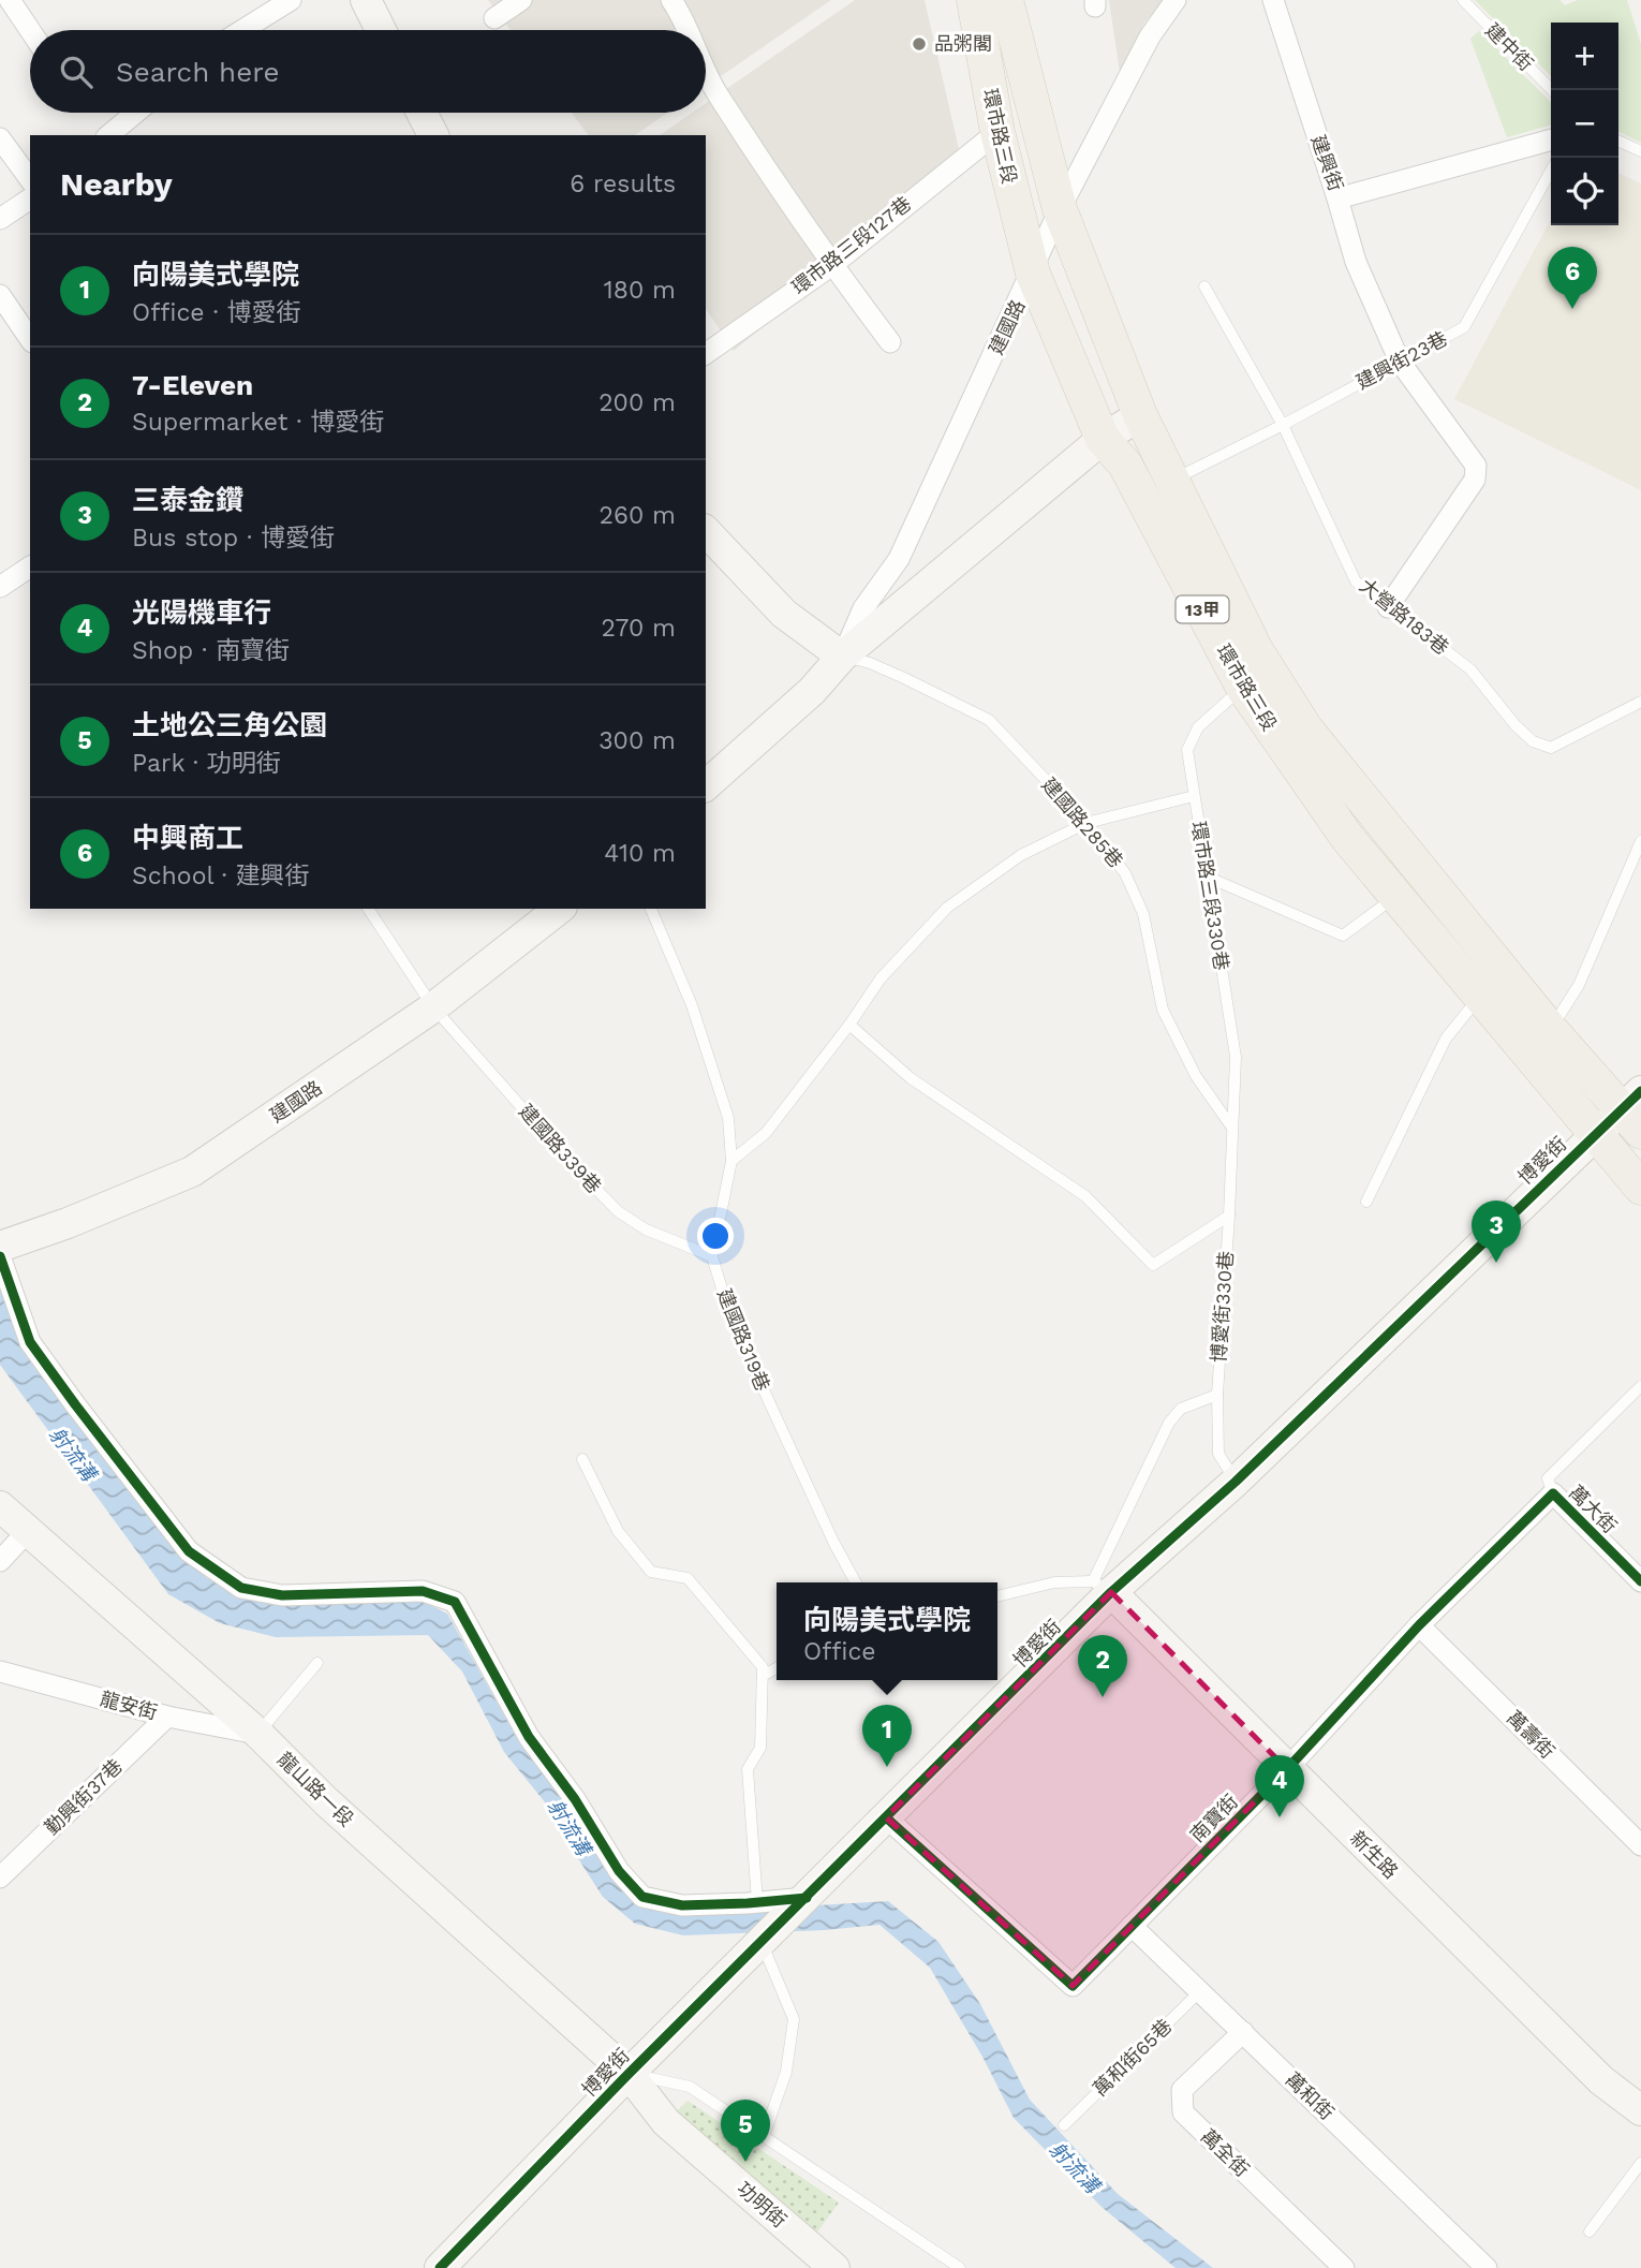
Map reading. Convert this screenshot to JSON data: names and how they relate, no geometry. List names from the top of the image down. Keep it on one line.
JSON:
{"streets":{"main road":["環市路三段","13甲"],"street":["建興街","環市路三段127巷","建國路","博愛街","萬大街","龍安街","萬壽街","龍山路一段","勤興街37巷","南寶街","新生路","萬和街","萬全街","功明街"],"lane":["建中街","建興街23巷","大營路183巷","建國路285巷","環市路三段330巷","建國路339巷","博愛街330巷","建國路319巷","萬和街65巷"]},"crossings":[["環市路三段","環市路三段127巷"],["環市路三段","建國路"],["環市路三段","建興街23巷"],["環市路三段","13甲"],["環市路三段","環市路三段330巷"],["環市路三段","博愛街"],["建國路","建國路285巷"],["建國路","建國路339巷"],["建興街23巷","大營路183巷"],["13甲","博愛街"],["建國路285巷","環市路三段330巷"],["建國路285巷","博愛街330巷"],["環市路三段330巷","博愛街330巷"],["建國路339巷","建國路319巷"],["博愛街","博愛街330巷"],["博愛街","龍山路一段"],["博愛街","南寶街"],["博愛街","新生路"],["博愛街","功明街"],["萬大街","南寶街"],["龍安街","龍山路一段"],["龍安街","勤興街37巷"],["萬壽街","南寶街"],["龍山路一段","功明街"],["南寶街","新生路"],["南寶街","萬和街"],["萬和街65巷","萬和街"],["萬和街","萬全街"]],"water":["射流溝"],"places":["品粥閣"],"page":{"map_buttons":["+","−"],"search":"Search here","heading":["Nearby","6 results"],"list":[{"mark":"1","name":"向陽美式學院","note":"Office · 博愛街","value":"180 m"},{"mark":"2","name":"7-Eleven","note":"Supermarket · 博愛街","value":"200 m"},{"mark":"3","name":"三泰金鑽","note":"Bus stop · 博愛街","value":"260 m"},{"mark":"4","name":"光陽機車行","note":"Shop · 南寶街","value":"270 m"},{"mark":"5","name":"土地公三角公園","note":"Park · 功明街","value":"300 m"},{"mark":"6","name":"中興商工","note":"School · 建興街","value":"410 m"}],"pins":["6","3","2","1","4","5"],"popup":["向陽美式學院","Office"]}}
